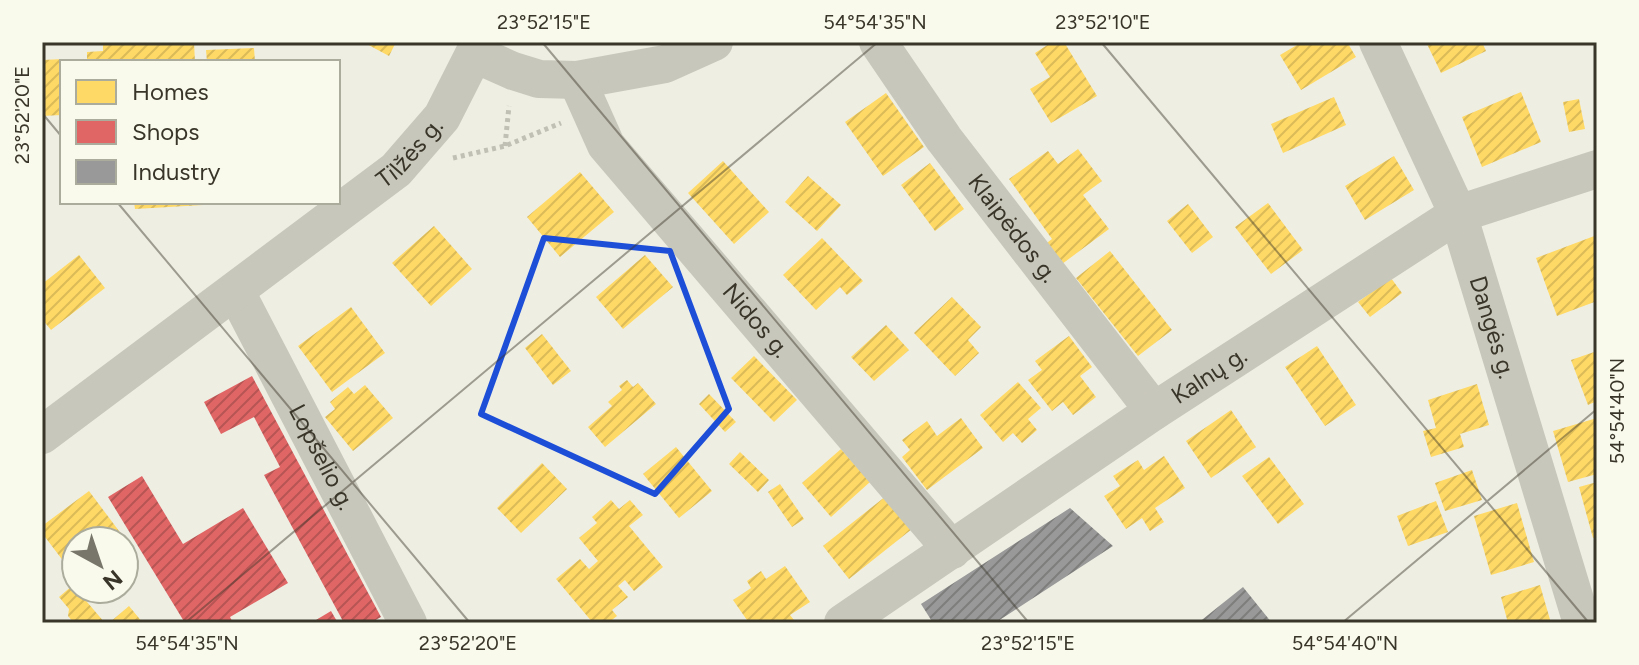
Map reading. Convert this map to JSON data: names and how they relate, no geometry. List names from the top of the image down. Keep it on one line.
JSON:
{"streets":{"street":["Tilžės g.","Klaipėdos g.","Nidos g.","Dangės g.","Kalnų g.","Lopšelio g."]},"crossings":[["Tilžės g.","Nidos g."],["Tilžės g.","Lopšelio g."],["Klaipėdos g.","Kalnų g."],["Nidos g.","Kalnų g."],["Dangės g.","Kalnų g."]],"legend":["Homes","Shops","Industry"],"north":"bottom right","coordinates":["23°52'15\"E","54°54'35\"N","23°52'10\"E","23°52'20\"E","54°54'40\"N"]}
